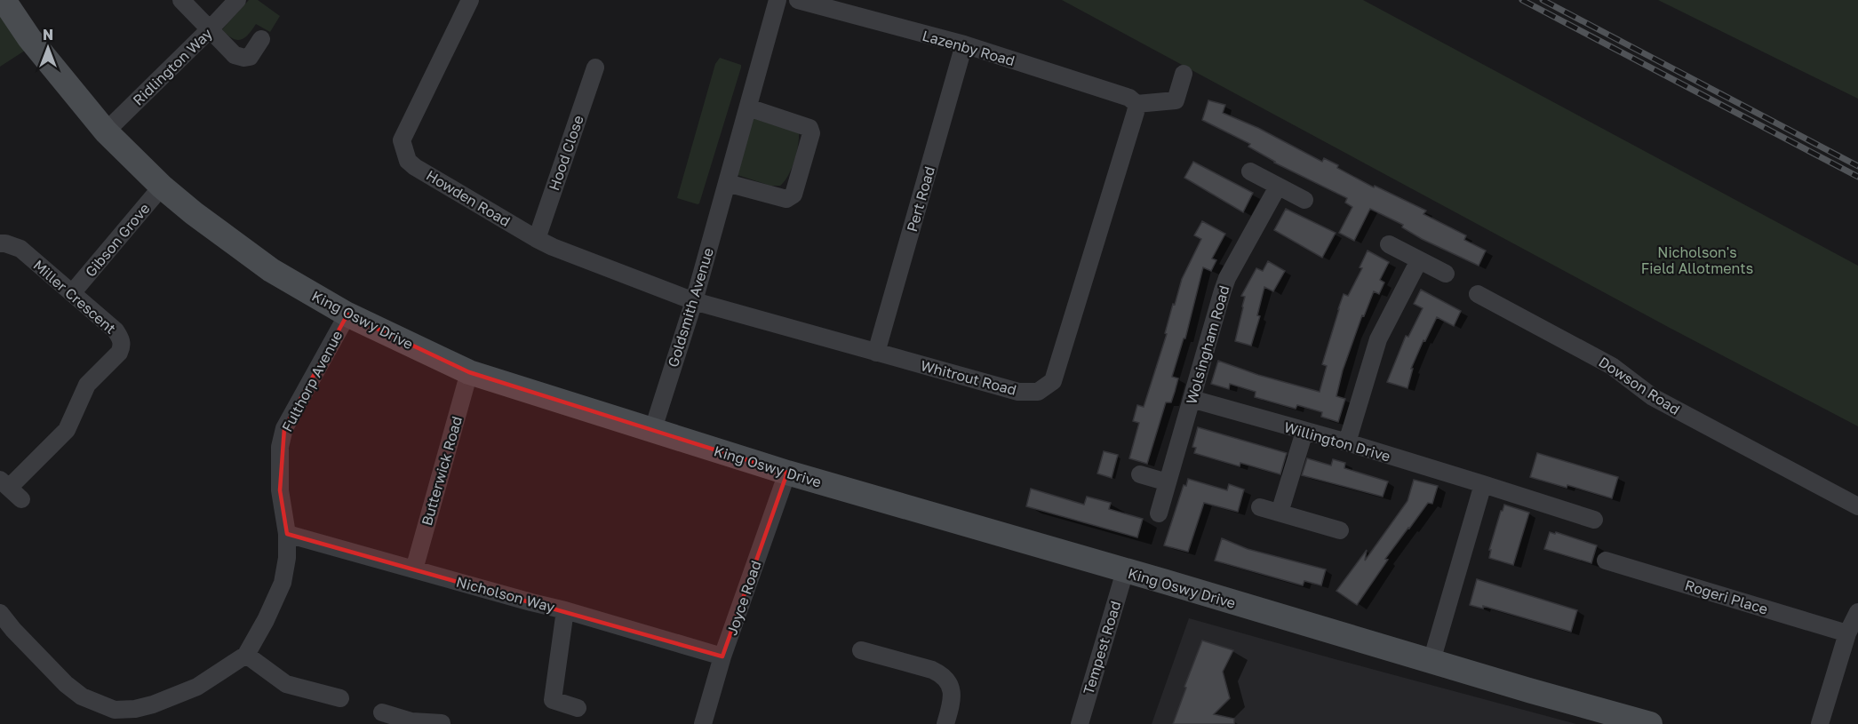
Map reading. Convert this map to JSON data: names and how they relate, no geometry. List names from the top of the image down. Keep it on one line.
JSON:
{"streets":{"street":["Lazenby Road","Ridlington Way","Hood Close","Howden Road","Pert Road","Gibson Grove","Miller Crescent","Goldsmith Avenue","King Oswy Drive","Wolsingham Road","Whitrout Road","Fulthorp Avenue","Dowson Road","Willington Drive","Butterwick Road","Nicholson Way","Rogeri Place","Joyce Road","Tempest Road"]},"crossings":[["Lazenby Road","Pert Road"],["Lazenby Road","Whitrout Road"],["Ridlington Way","King Oswy Drive"],["Hood Close","Howden Road"],["Howden Road","Goldsmith Avenue"],["Howden Road","Whitrout Road"],["Pert Road","Whitrout Road"],["Gibson Grove","Miller Crescent"],["Gibson Grove","King Oswy Drive"],["Goldsmith Avenue","King Oswy Drive"],["Goldsmith Avenue","Whitrout Road"],["King Oswy Drive","Fulthorp Avenue"],["King Oswy Drive","Butterwick Road"],["King Oswy Drive","Joyce Road"],["King Oswy Drive","Tempest Road"],["Wolsingham Road","Willington Drive"],["Fulthorp Avenue","Nicholson Way"],["Butterwick Road","Nicholson Way"],["Nicholson Way","Joyce Road"]],"parks":["Nicholson's Field Allotments"],"north":"top"}
